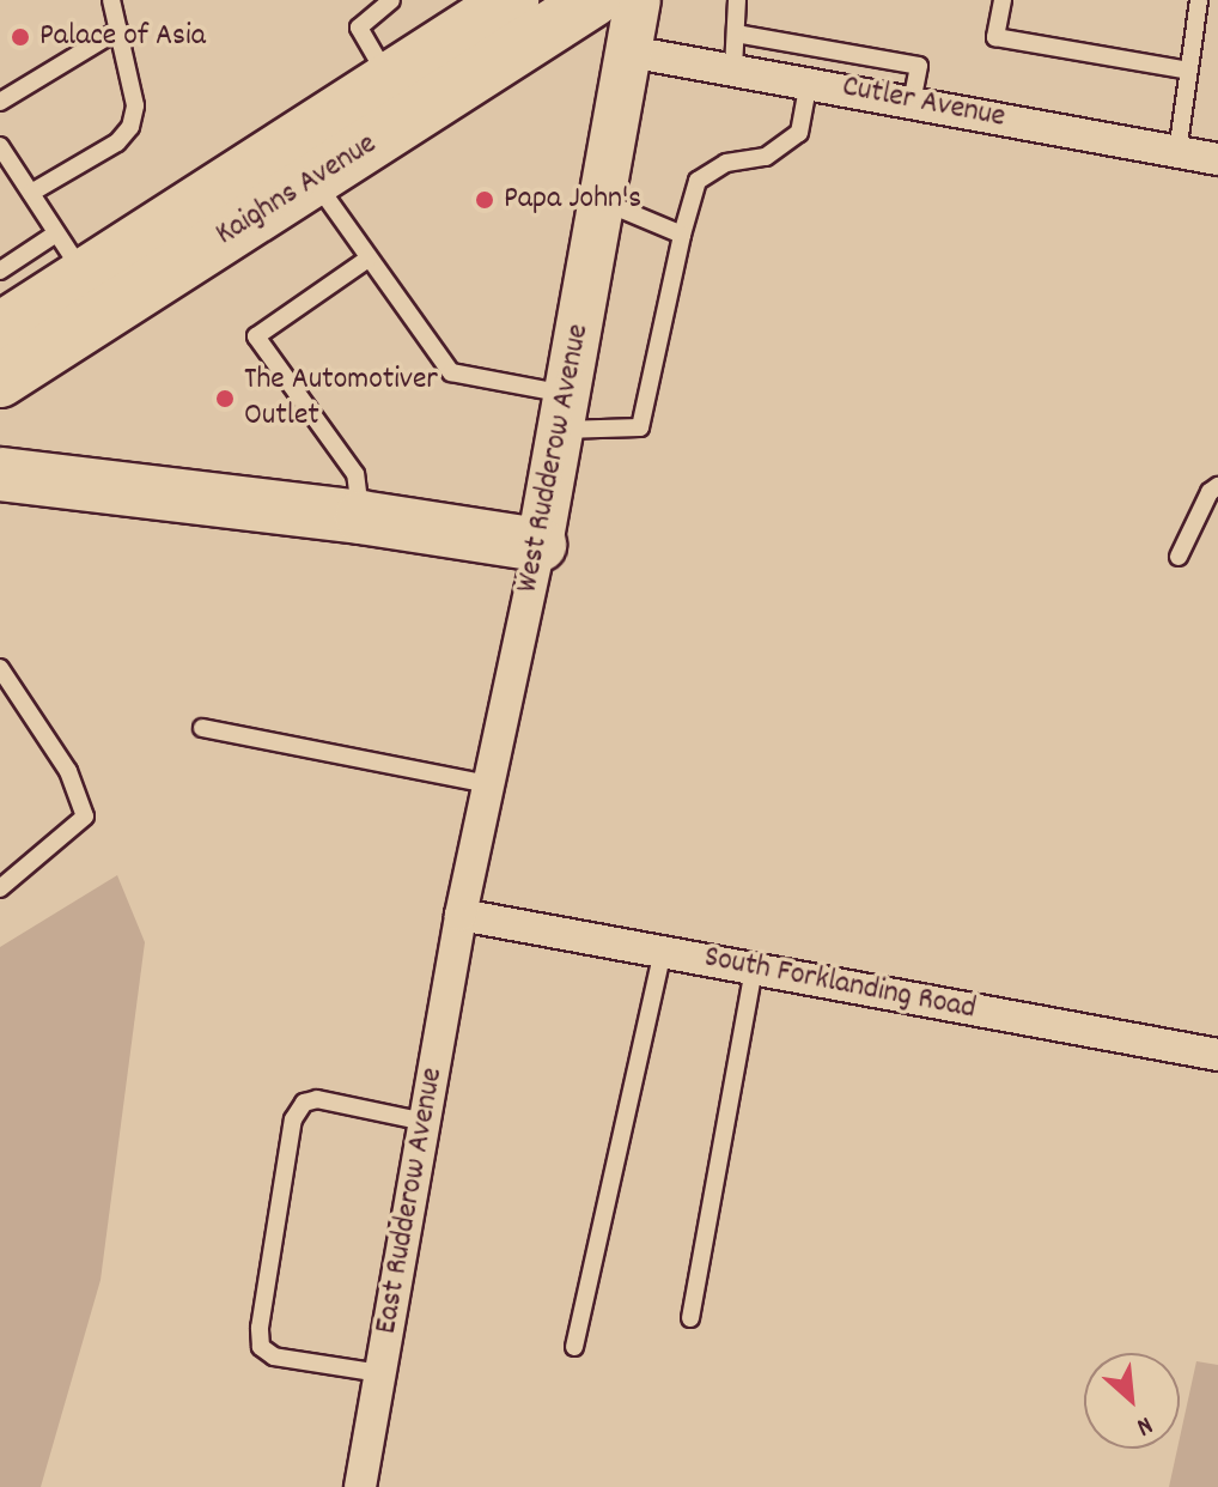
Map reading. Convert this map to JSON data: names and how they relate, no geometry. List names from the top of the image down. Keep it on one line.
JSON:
{"streets":{"highway":["Kaighns Avenue"],"street":["Cutler Avenue","West Rudderow Avenue","South Forklanding Road","East Rudderow Avenue"]},"crossings":[["Cutler Avenue","West Rudderow Avenue"],["West Rudderow Avenue","South Forklanding Road"],["West Rudderow Avenue","East Rudderow Avenue"],["South Forklanding Road","East Rudderow Avenue"]],"places":["Palace of Asia","Papa John's","The Automotiver Outlet"],"north":"bottom right"}
